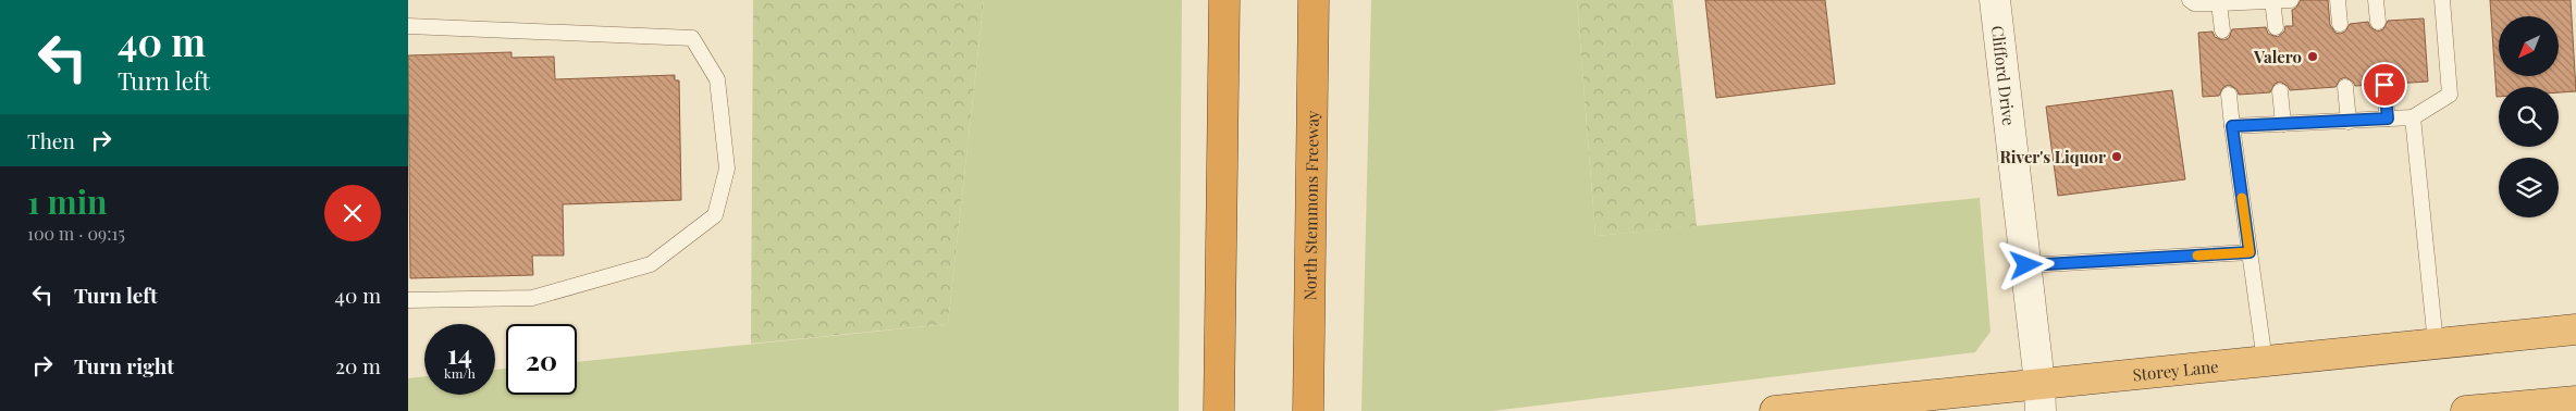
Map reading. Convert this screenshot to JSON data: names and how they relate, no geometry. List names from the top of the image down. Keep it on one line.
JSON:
{"streets":{"highway":["North Stemmons Freeway","Storey Lane"],"street":["Clifford Drive"]},"crossings":[["Clifford Drive","Storey Lane"]],"places":["Valero","River's Liquor"],"north":"bottom left","page":{"turn":["40 m","Turn left"],"then":"Then","heading":["1 min","100 m · 09:15"],"list":[{"name":"Turn left","value":"40 m"},{"name":"Turn right","value":"20 m"}],"speed":"14 km/h","limit":"20"}}
